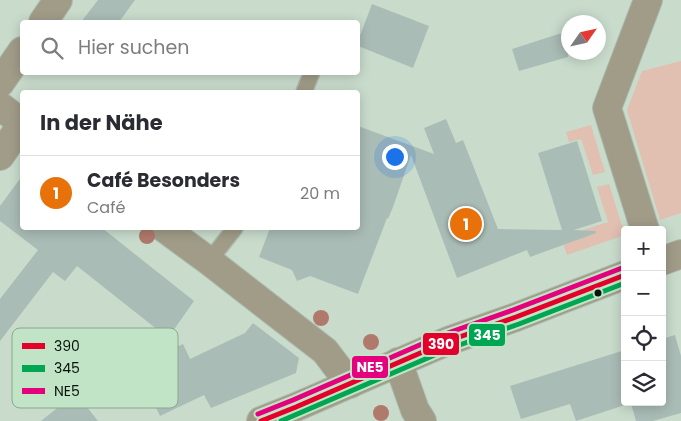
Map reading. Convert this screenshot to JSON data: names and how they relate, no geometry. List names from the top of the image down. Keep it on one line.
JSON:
{"lines":["transit line NE5","transit line 390","transit line 345"],"legend":["390","345","NE5"],"north":"top right","page":{"search":"Hier suchen","heading":"In der Nähe","list":[{"mark":"1","name":"Café Besonders","note":"Café","value":"20 m"}],"pins":"1","map_buttons":["+","−"]}}
